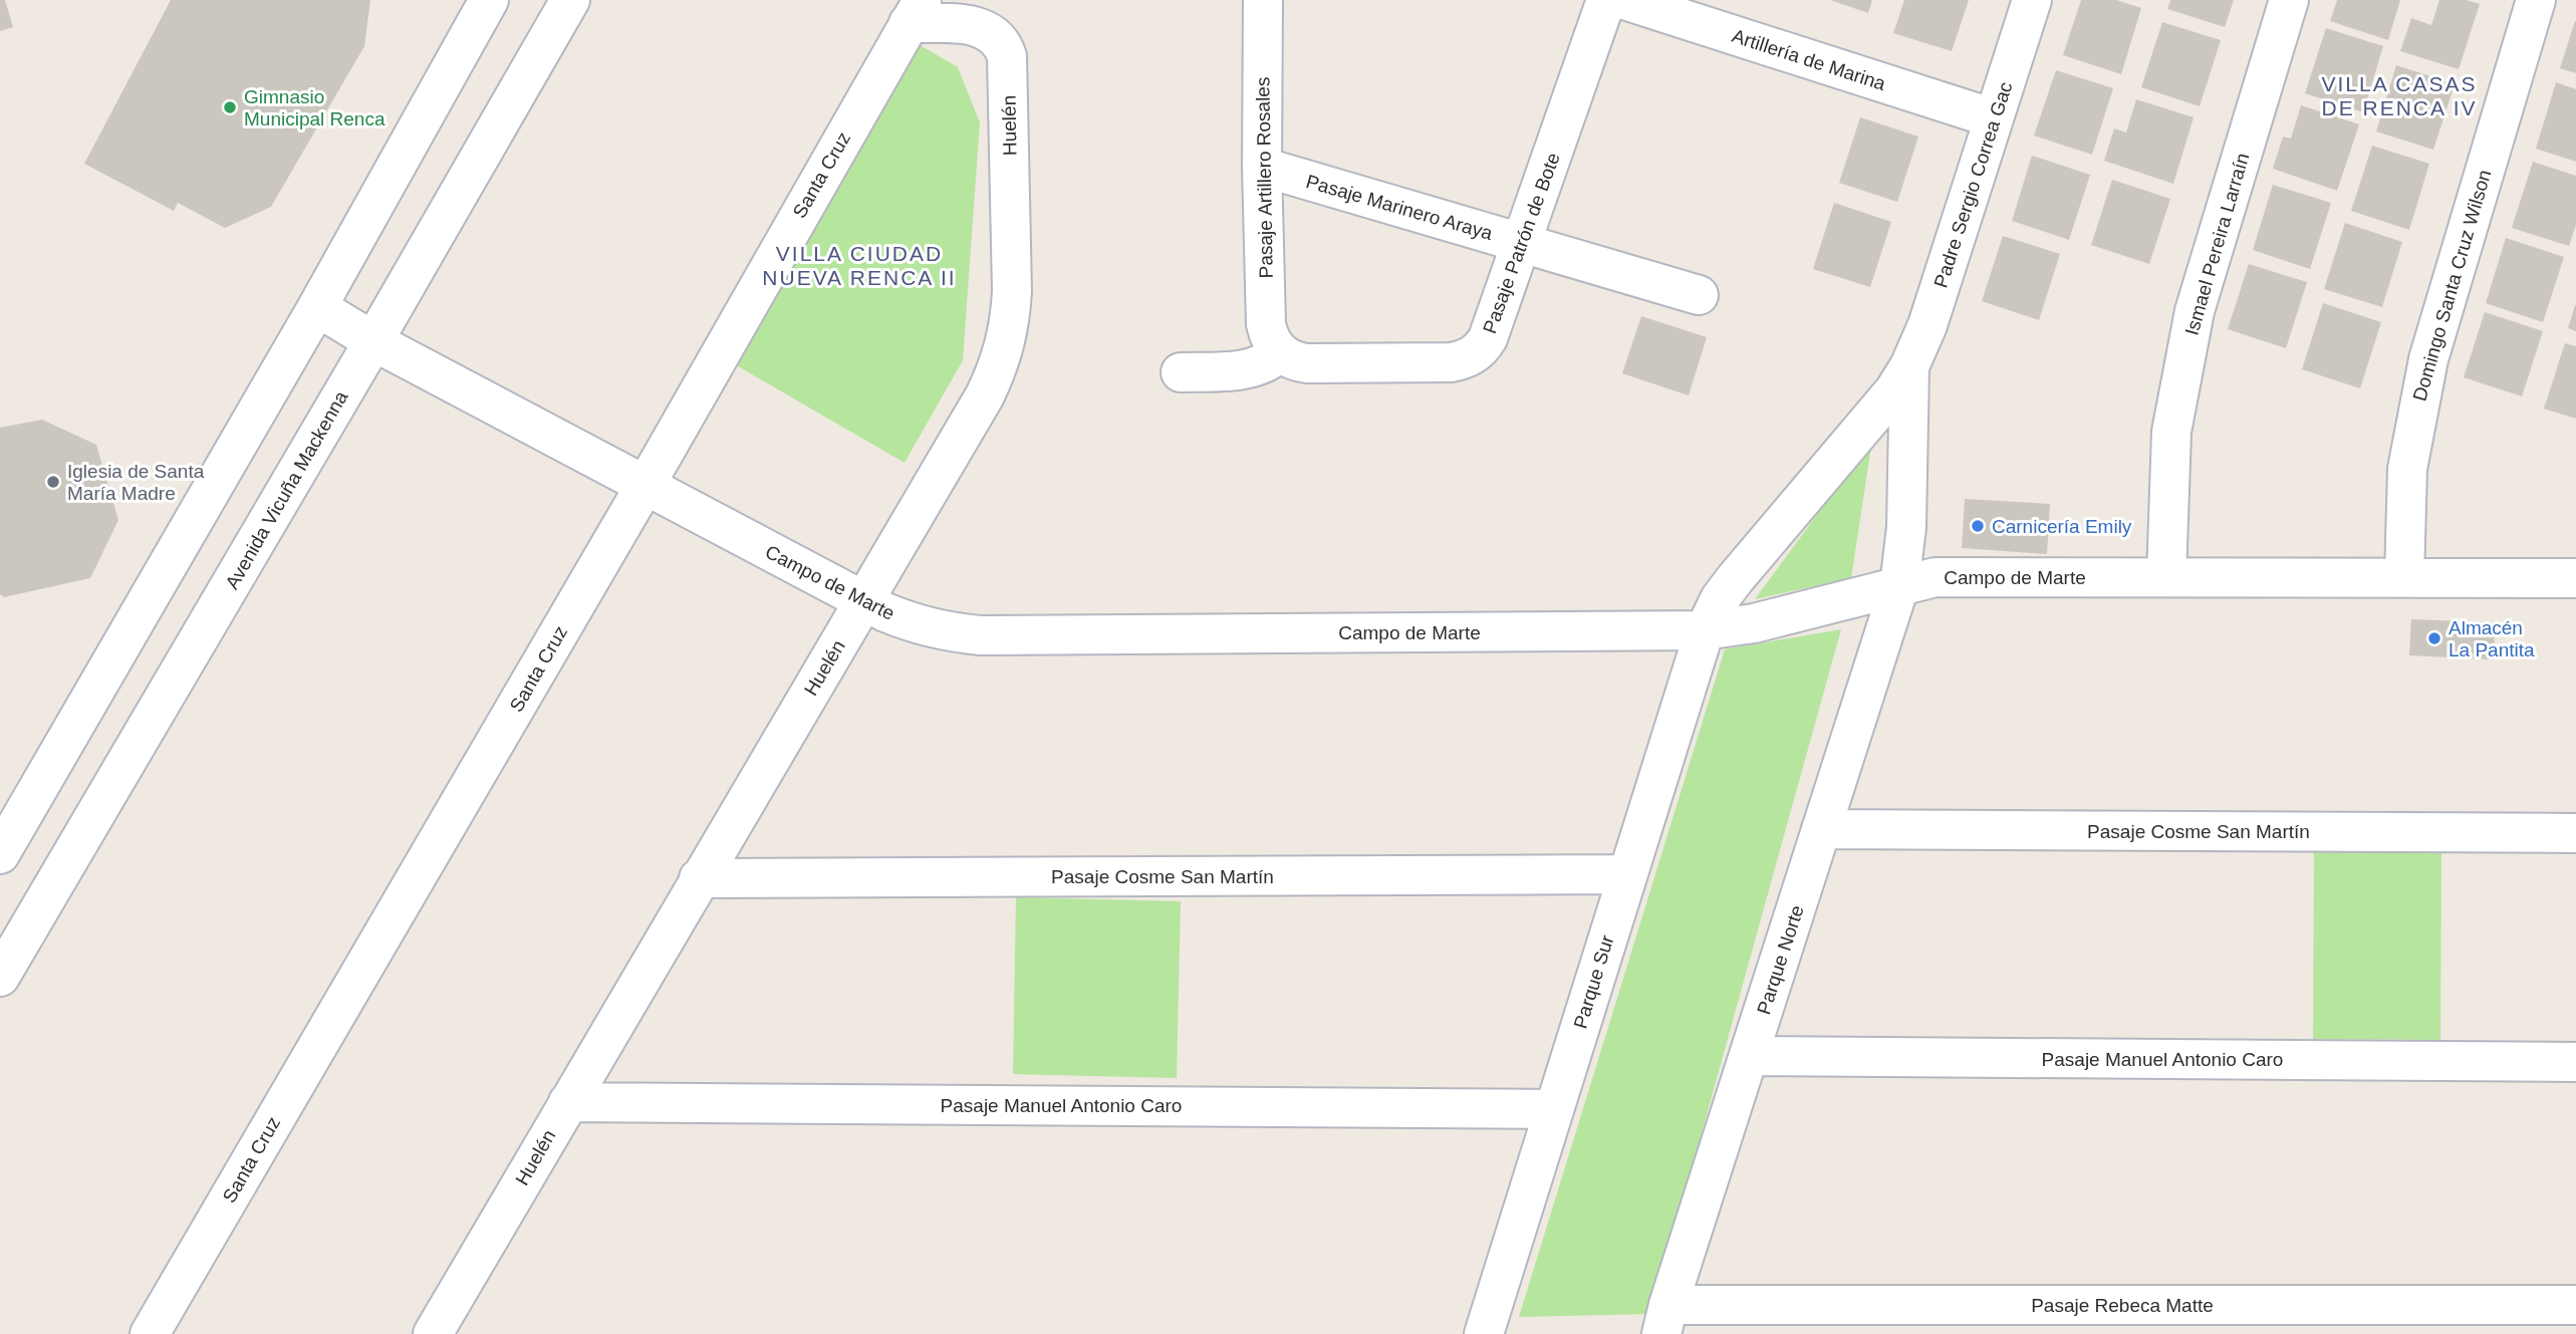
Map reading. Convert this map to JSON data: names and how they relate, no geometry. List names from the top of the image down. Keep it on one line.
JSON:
{"streets":{"street":["Artillería de Marina","Huelén","Santa Cruz","Pasaje Artillero Rosales","Padre Sergio Correa Gac","Pasaje Marinero Araya","Pasaje Patrón de Bote","Ismael Pereira Larraín","Domingo Santa Cruz Wilson","Avenida Vicuña Mackenna","Campo de Marte","Pasaje Cosme San Martín","Parque Norte","Parque Sur","Pasaje Manuel Antonio Caro","Pasaje Rebeca Matte"]},"crossings":[["Artillería de Marina","Padre Sergio Correa Gac"],["Huelén","Santa Cruz"],["Huelén","Campo de Marte"],["Huelén","Pasaje Cosme San Martín"],["Huelén","Pasaje Manuel Antonio Caro"],["Santa Cruz","Campo de Marte"],["Pasaje Artillero Rosales","Pasaje Marinero Araya"],["Pasaje Artillero Rosales","Pasaje Patrón de Bote"],["Padre Sergio Correa Gac","Campo de Marte"],["Padre Sergio Correa Gac","Parque Norte"],["Padre Sergio Correa Gac","Parque Sur"],["Pasaje Marinero Araya","Pasaje Patrón de Bote"],["Ismael Pereira Larraín","Campo de Marte"],["Domingo Santa Cruz Wilson","Campo de Marte"],["Avenida Vicuña Mackenna","Campo de Marte"],["Campo de Marte","Parque Norte"],["Campo de Marte","Parque Sur"],["Pasaje Cosme San Martín","Parque Norte"],["Pasaje Cosme San Martín","Parque Sur"],["Parque Norte","Pasaje Manuel Antonio Caro"],["Parque Norte","Pasaje Rebeca Matte"],["Parque Sur","Pasaje Manuel Antonio Caro"]],"districts":["VILLA CASAS DE RENCA IV","VILLA CIUDAD NUEVA RENCA II"],"places":["Gimnasio Municipal Renca","Iglesia de Santa María Madre","Carnicería Emily","Almacén La Pantita"]}
